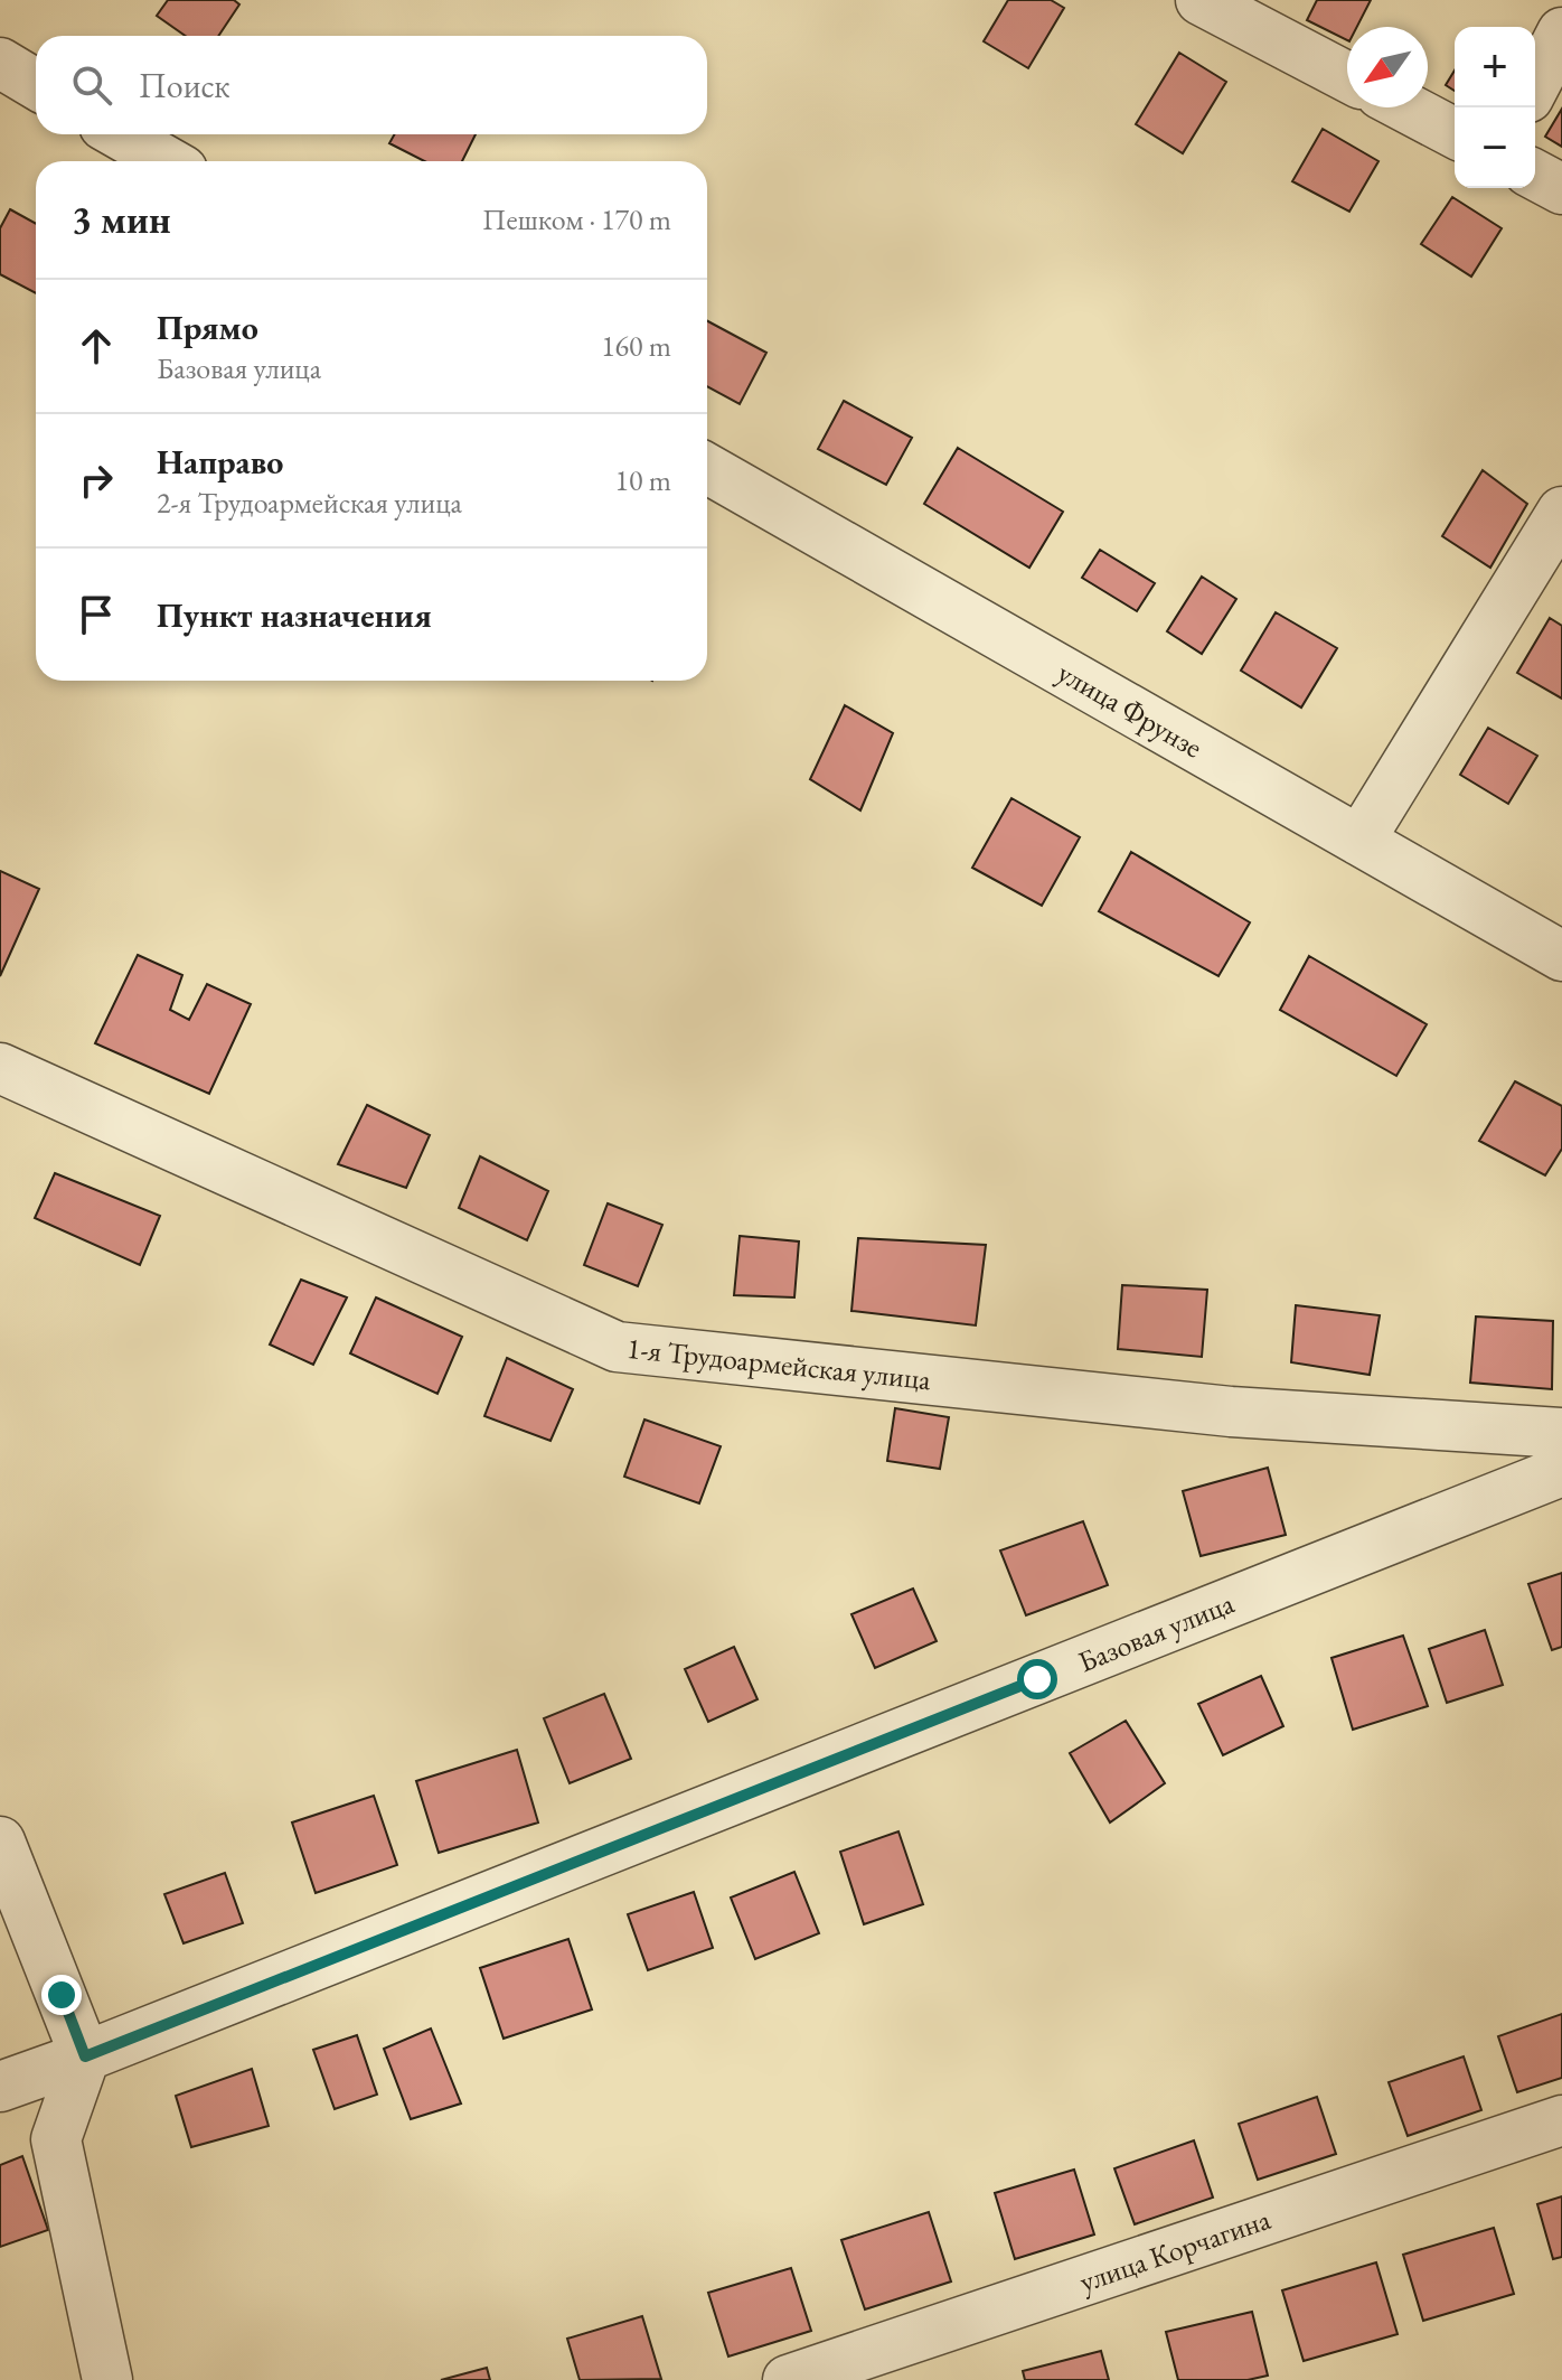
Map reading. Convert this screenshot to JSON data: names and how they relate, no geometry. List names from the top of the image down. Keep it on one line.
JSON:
{"streets":{"street":["улица Фрунзе","1-я Трудоармейская улица","Базовая улица","улица Корчагина"]},"north":"bottom left","page":{"map_buttons":["+","−"],"search":"Поиск","heading":["3 мин","Пешком · 170 m"],"list":[["Прямо","Базовая улица","160 m"],["Направо","2-я Трудоармейская улица","10 m"],"Пункт назначения"]}}
